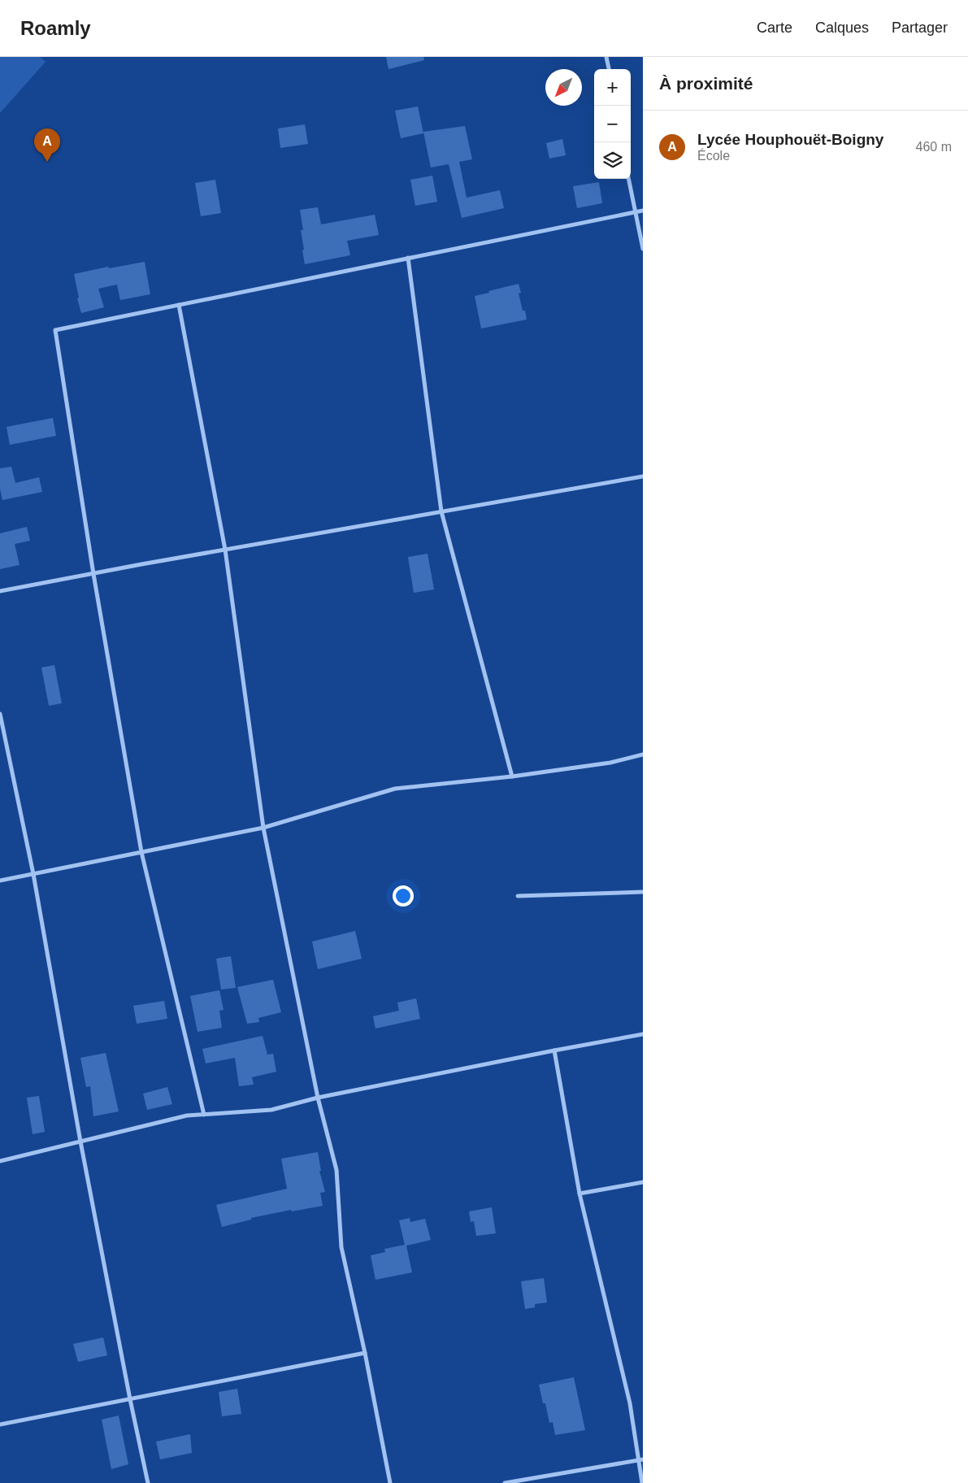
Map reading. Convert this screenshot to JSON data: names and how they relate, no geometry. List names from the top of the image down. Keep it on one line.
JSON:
{"north":"bottom left","page":{"header":"Roamly","nav":["Carte","Calques","Partager"],"heading":"À proximité","map_buttons":["+","−"],"list":[{"mark":"A","name":"Lycée Houphouët-Boigny","note":"École","value":"460 m"}],"pins":"A"}}
